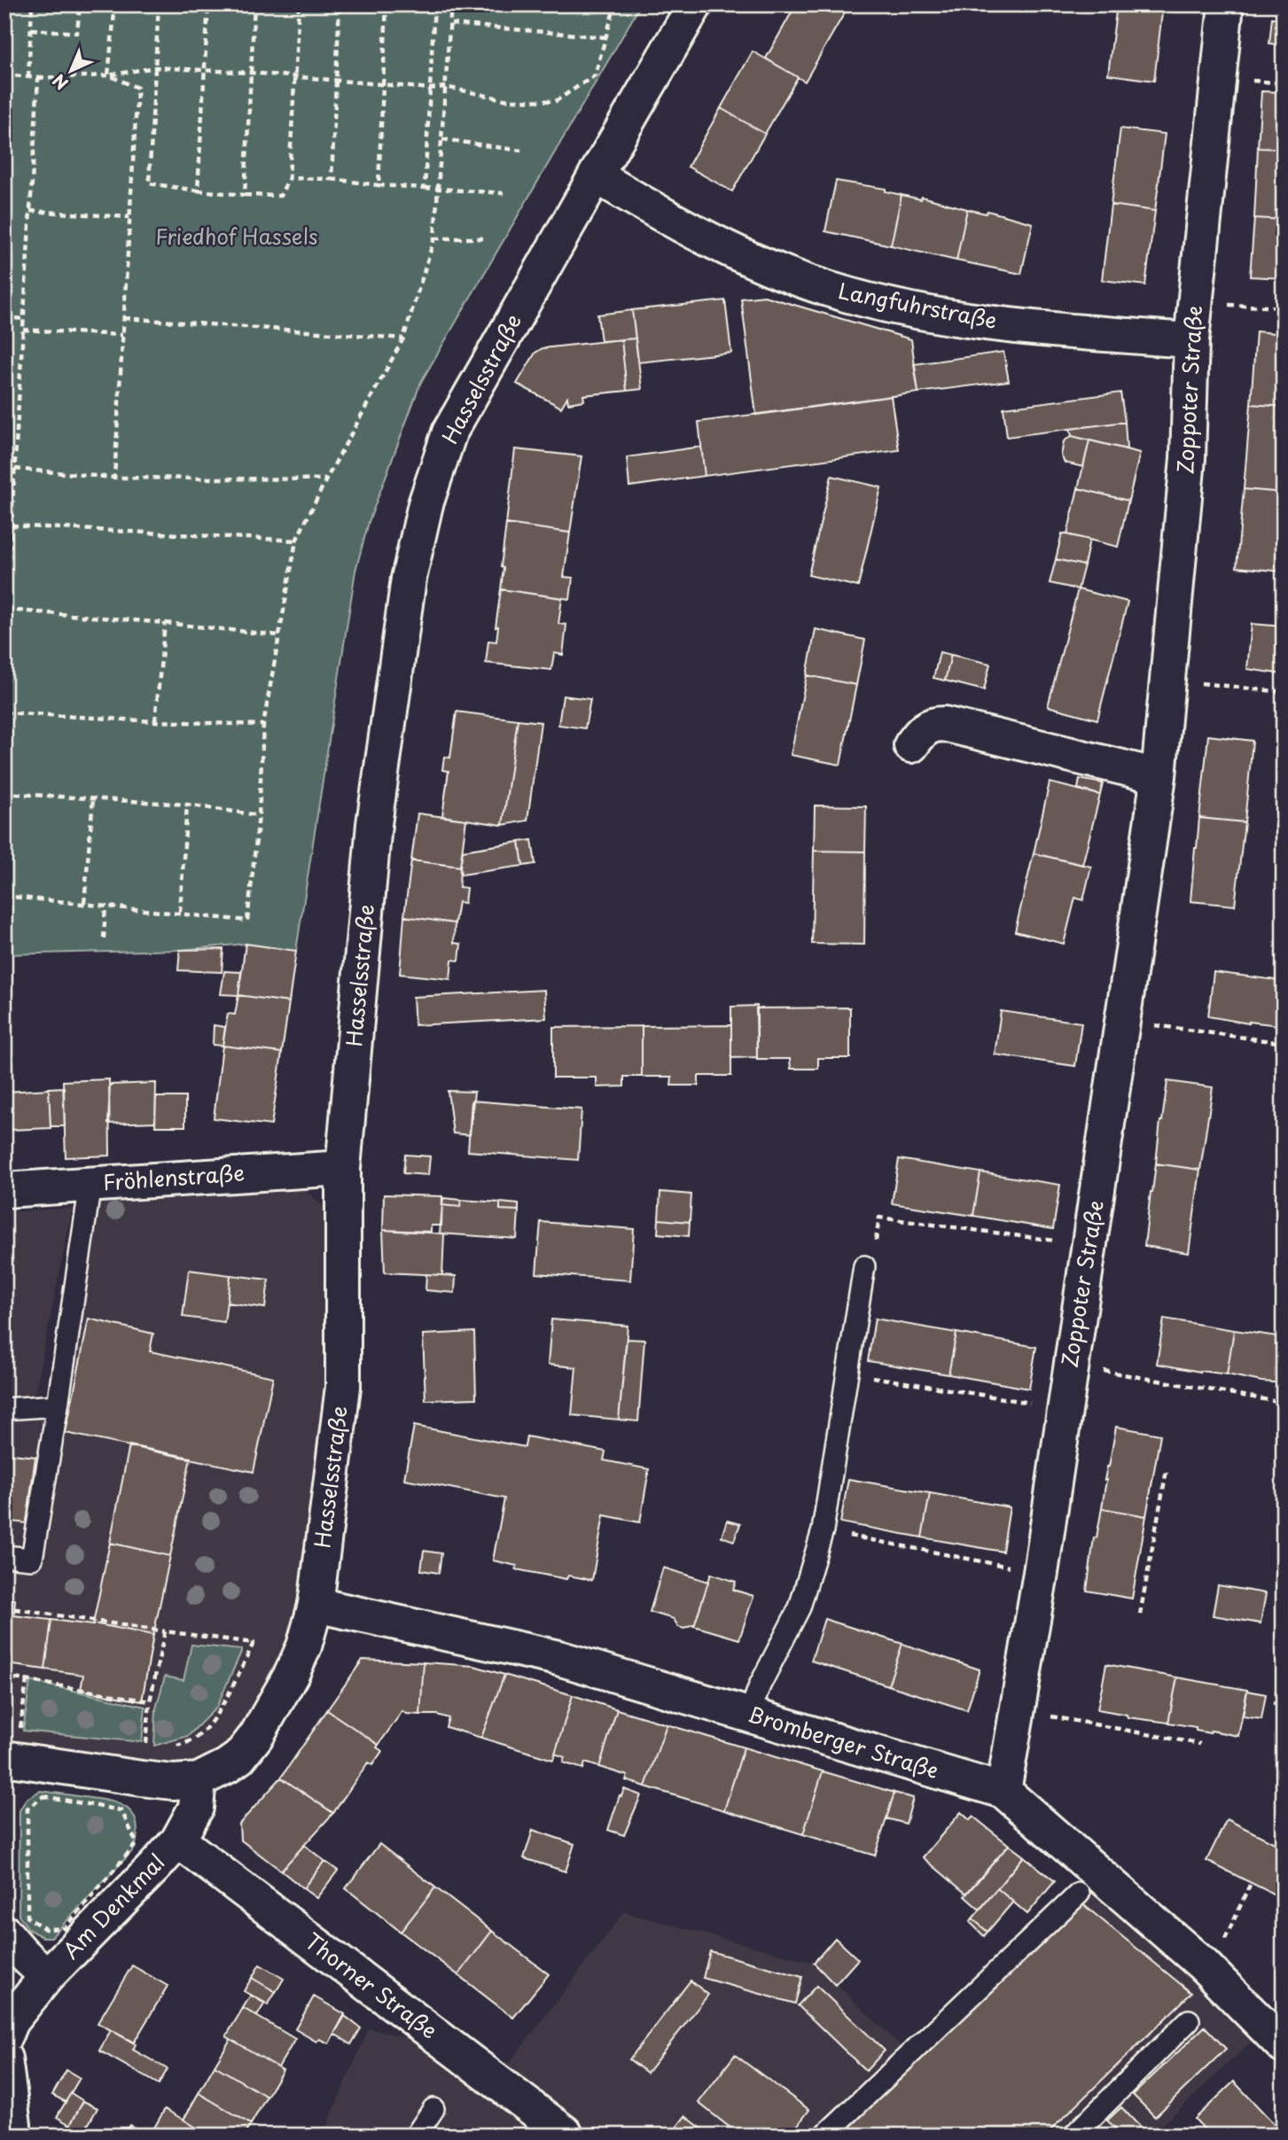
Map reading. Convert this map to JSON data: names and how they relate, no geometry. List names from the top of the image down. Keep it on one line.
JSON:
{"streets":{"street":["Langfuhrstraße","Hasselsstraße","Zoppoter Straße","Fröhlenstraße","Bromberger Straße","Am Denkmal","Thorner Straße"]},"crossings":[["Langfuhrstraße","Hasselsstraße"],["Langfuhrstraße","Zoppoter Straße"],["Hasselsstraße","Fröhlenstraße"],["Hasselsstraße","Bromberger Straße"],["Hasselsstraße","Am Denkmal"],["Zoppoter Straße","Bromberger Straße"],["Am Denkmal","Thorner Straße"]],"parks":["Friedhof Hassels"],"north":"bottom left"}
